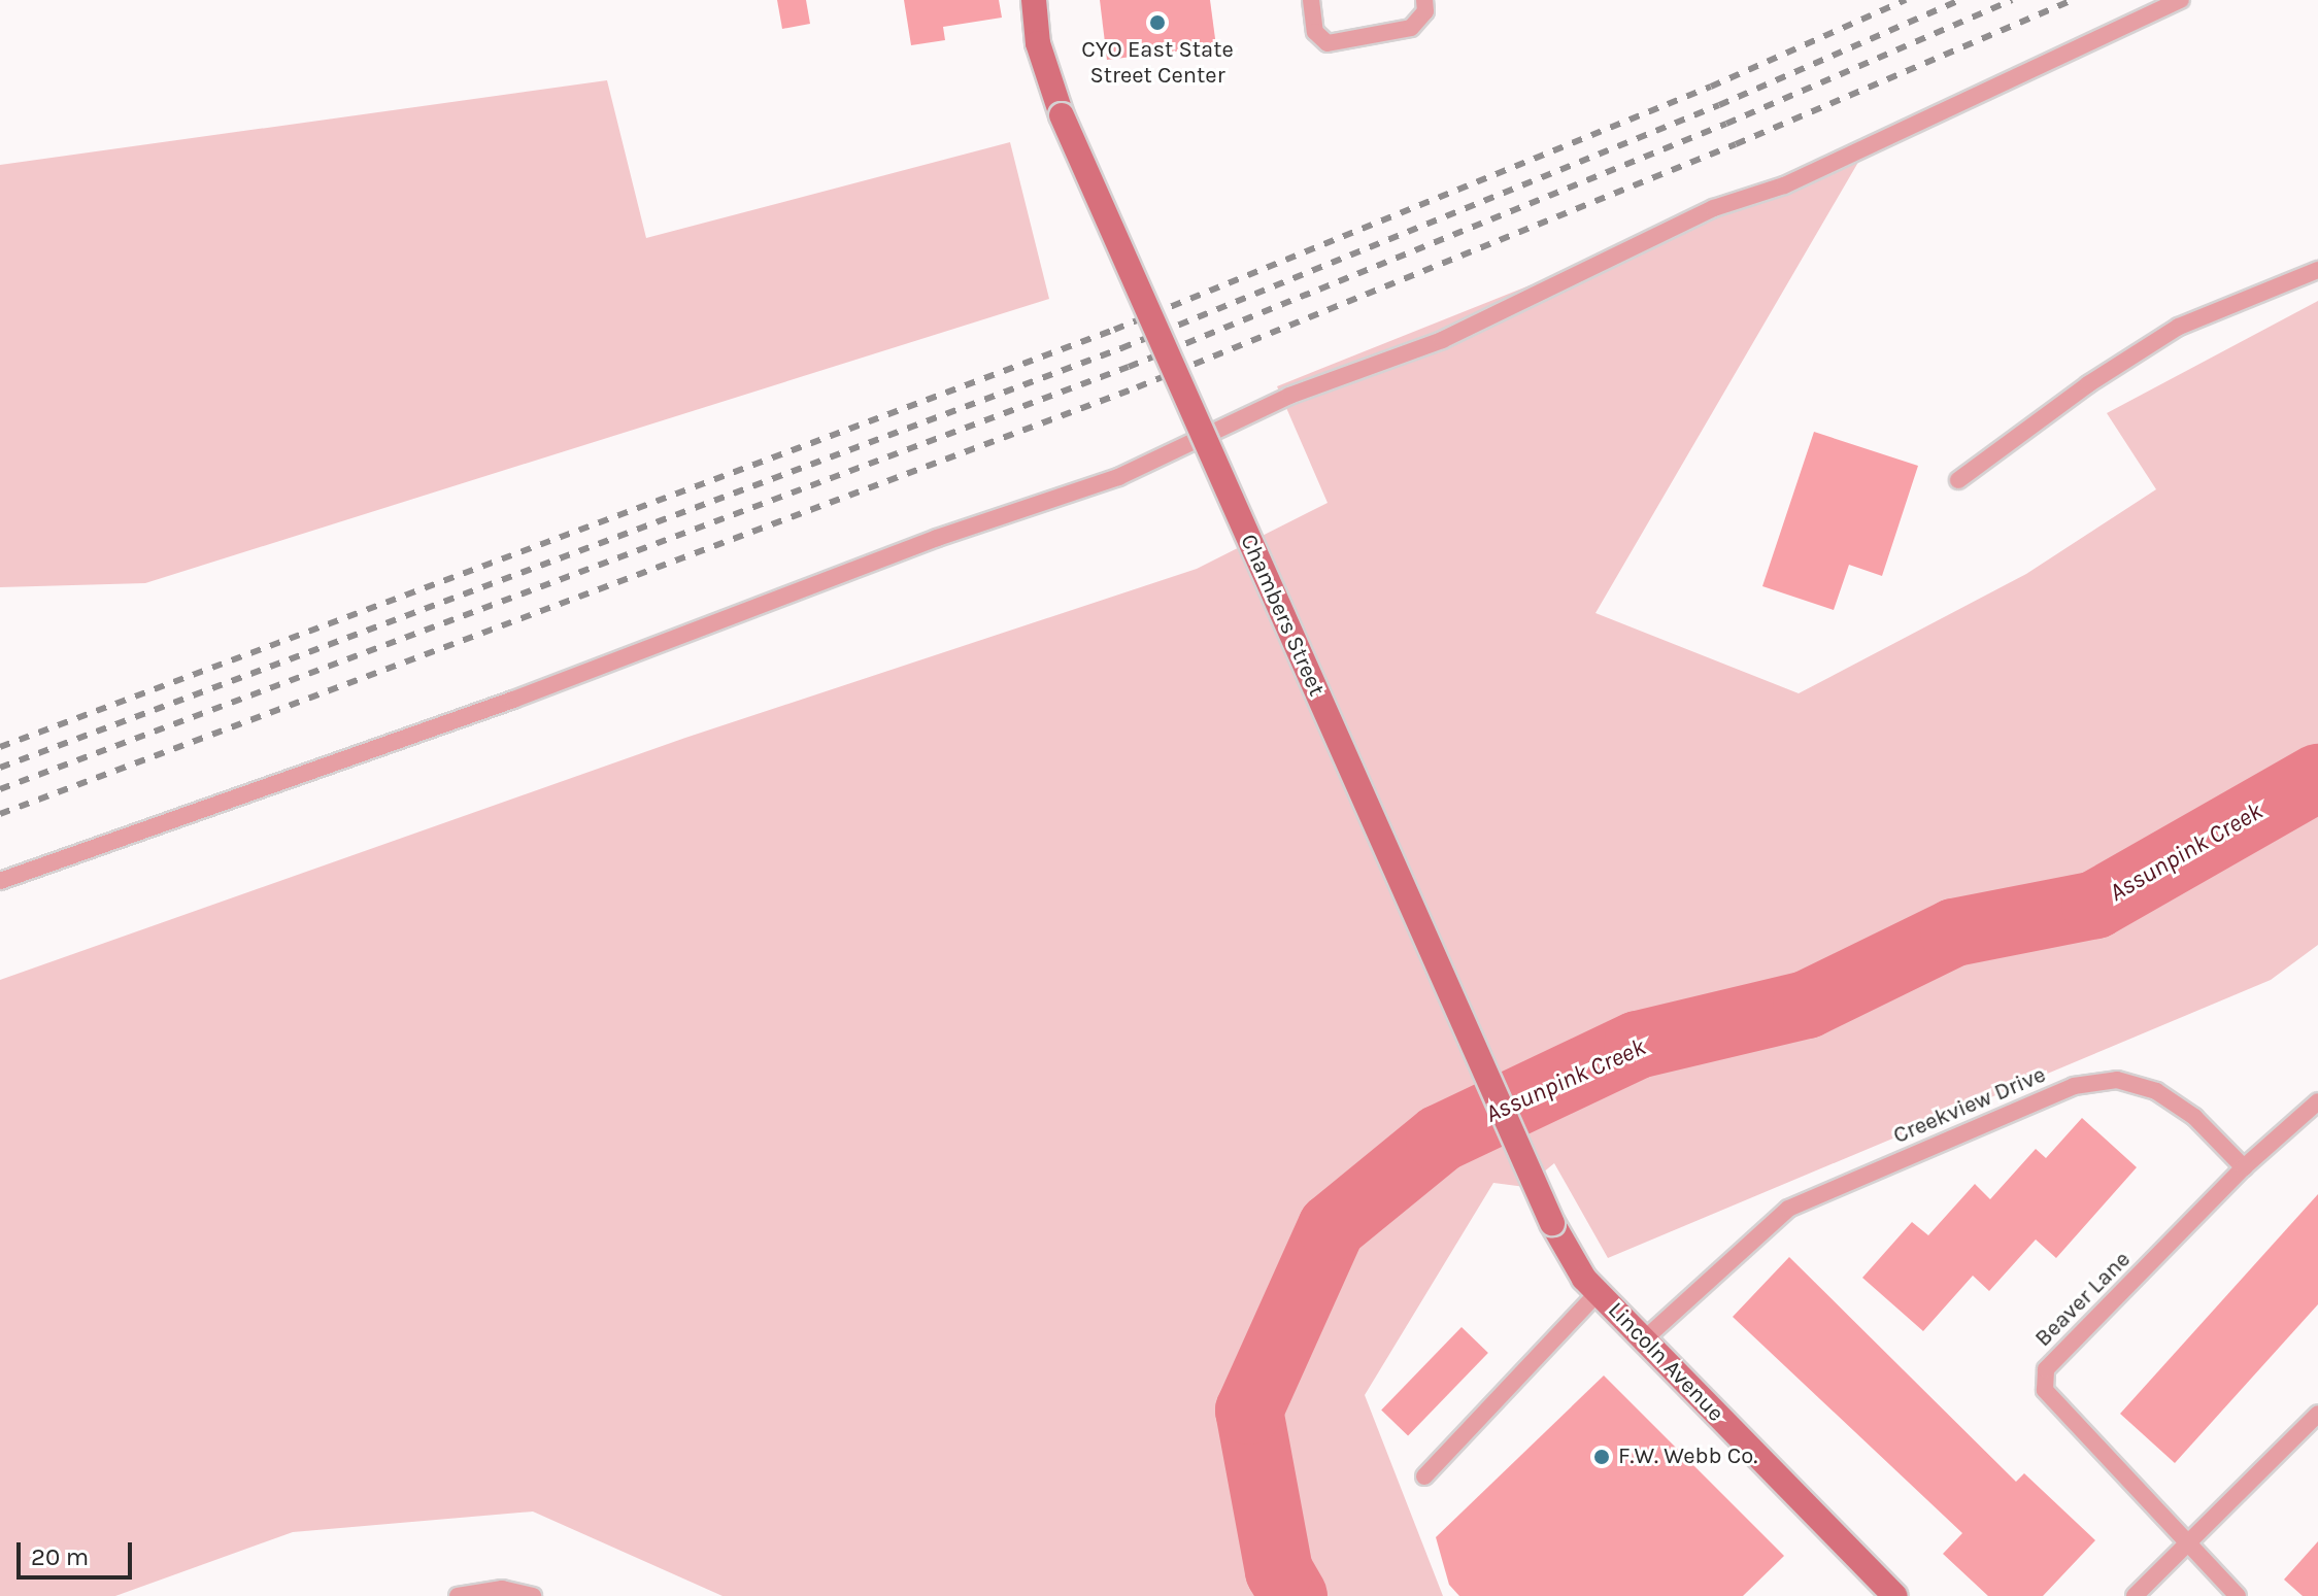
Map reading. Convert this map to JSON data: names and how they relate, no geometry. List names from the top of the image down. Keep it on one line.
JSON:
{"streets":{"street":["Chambers Street","Lincoln Avenue"],"lane":["Creekview Drive","Beaver Lane"]},"crossings":[["Chambers Street","Lincoln Avenue"],["Creekview Drive","Beaver Lane"],["Creekview Drive","Lincoln Avenue"]],"water":["Assunpink Creek"],"places":["CYO East State Street Center","F.W. Webb Co."],"scale_bar":"20 m"}
